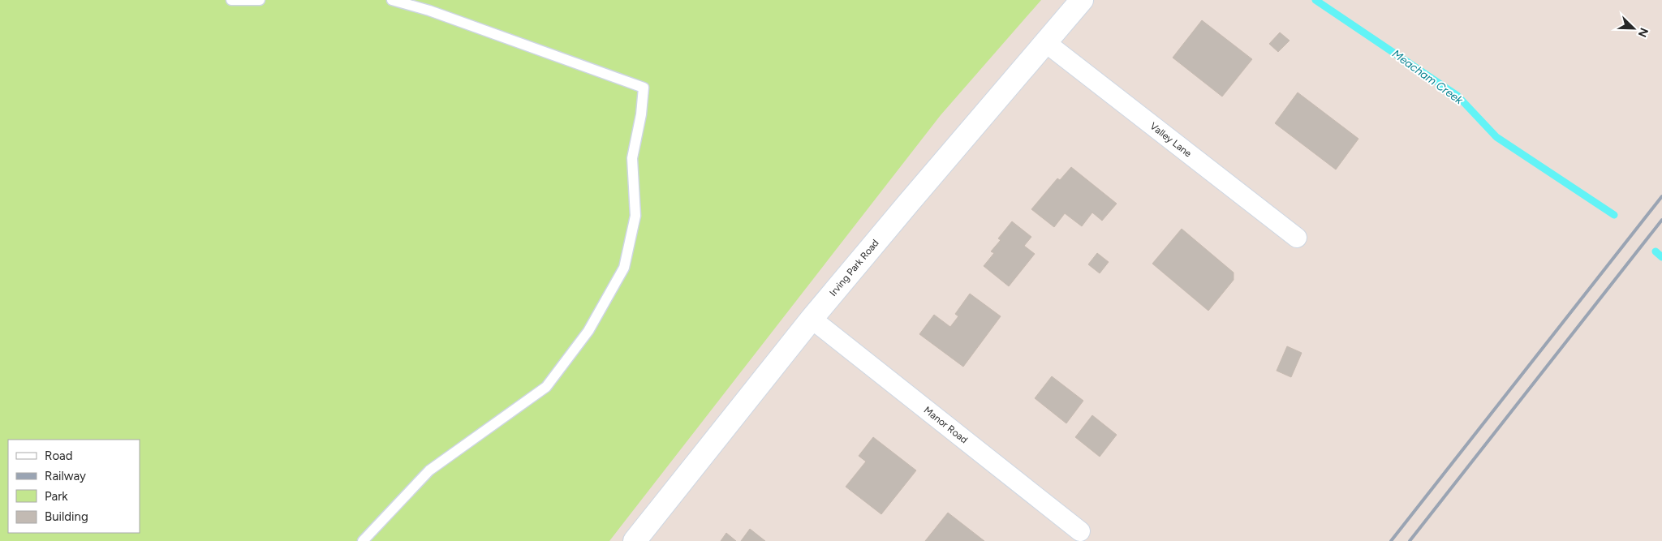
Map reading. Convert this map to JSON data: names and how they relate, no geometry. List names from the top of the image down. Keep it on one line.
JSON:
{"streets":{"main road":["Irving Park Road"],"street":["Valley Lane","Manor Road"]},"crossings":[["Valley Lane","Irving Park Road"],["Irving Park Road","Manor Road"]],"water":["Meacham Creek"],"legend":["Road","Railway","Park","Building"],"north":"bottom right"}
